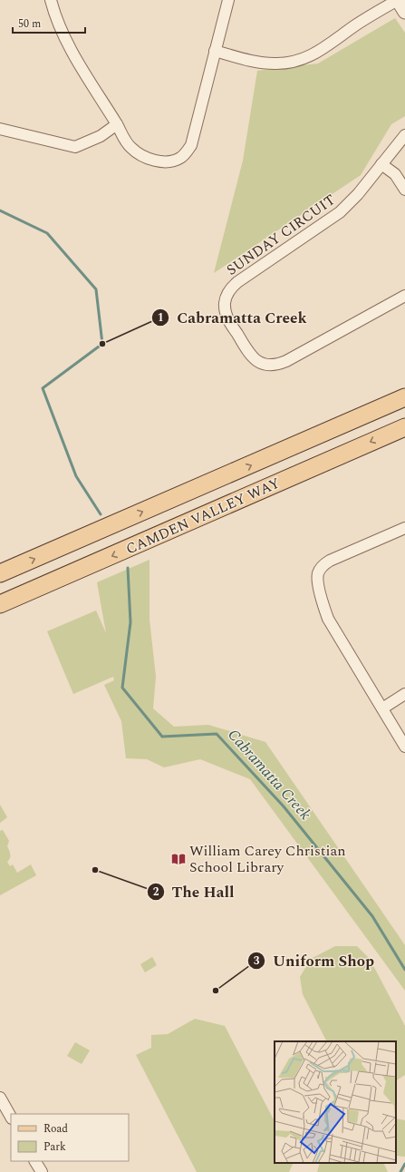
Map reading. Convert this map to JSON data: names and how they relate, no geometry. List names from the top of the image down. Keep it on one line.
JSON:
{"streets":{"main road":["CAMDEN VALLEY WAY"],"street":["SUNDAY CIRCUIT"]},"water":["Cabramatta Creek"],"places":{"other":["Cabramatta Creek","The Hall","Uniform Shop"],"library":["William Carey Christian School Library"]},"legend":["Road","Park"],"scale_bar":"50 m"}
